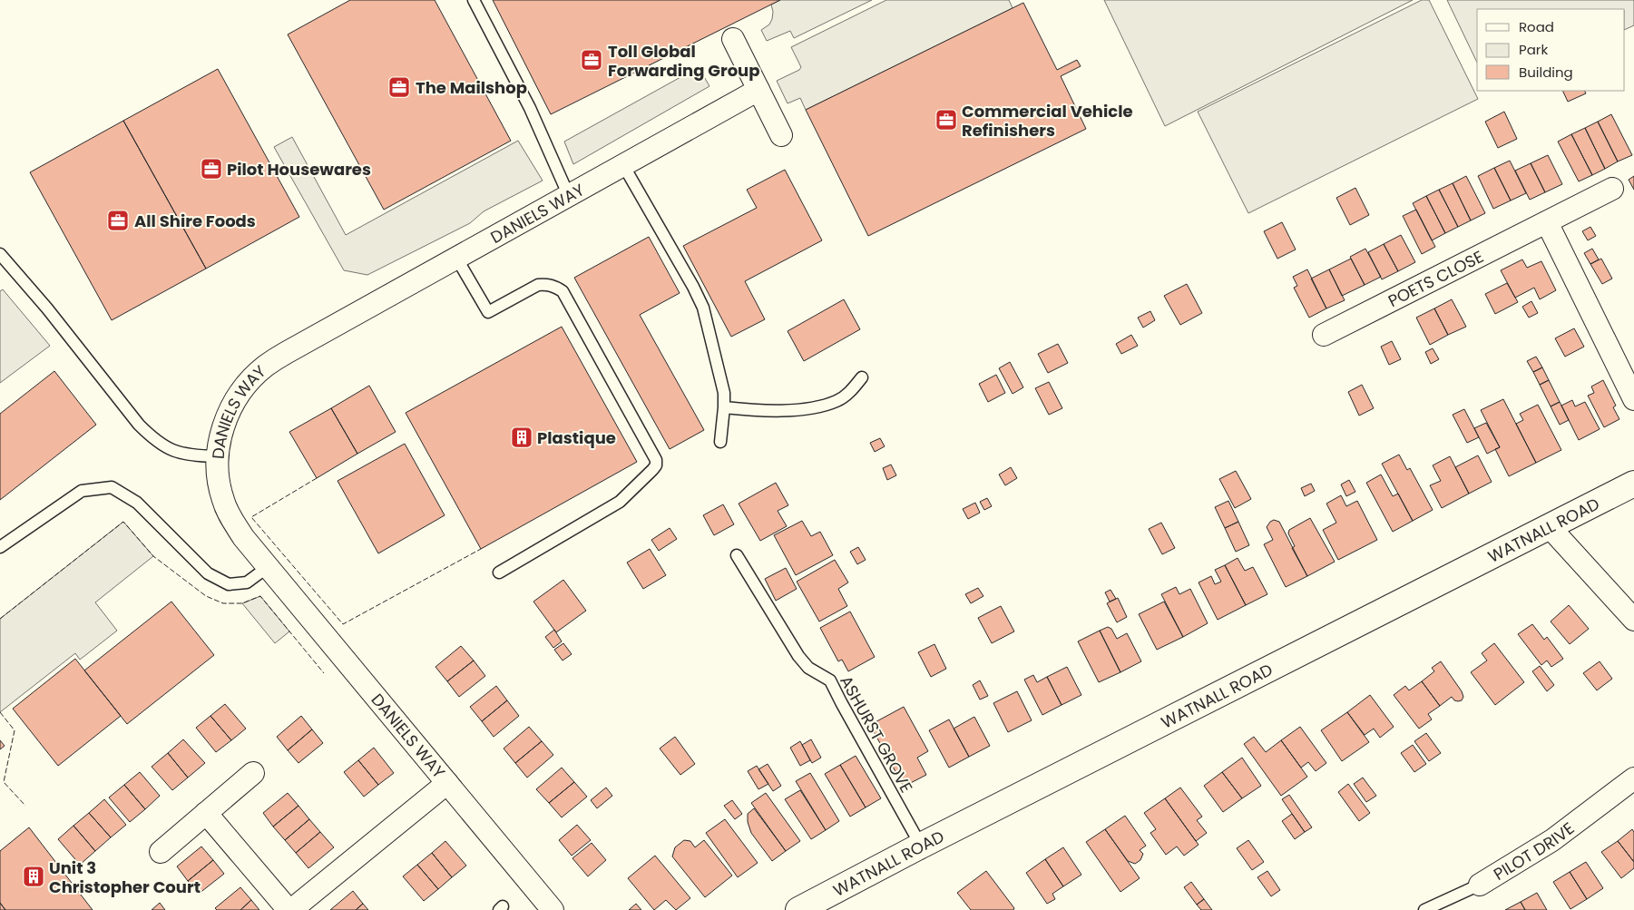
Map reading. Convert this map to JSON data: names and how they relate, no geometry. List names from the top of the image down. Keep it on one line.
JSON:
{"streets":{"main road":["WATNALL ROAD"],"street":["DANIELS WAY","POETS CLOSE","PILOT DRIVE"],"lane":["ASHURST GROVE"]},"crossings":[["WATNALL ROAD","ASHURST GROVE"]],"places":{"office":["Toll Global Forwarding Group","The Mailshop","Commercial Vehicle Refinishers","Pilot Housewares","All Shire Foods"],"building":["Plastique","Unit 3 Christopher Court"]},"legend":["Road","Park","Building"]}
